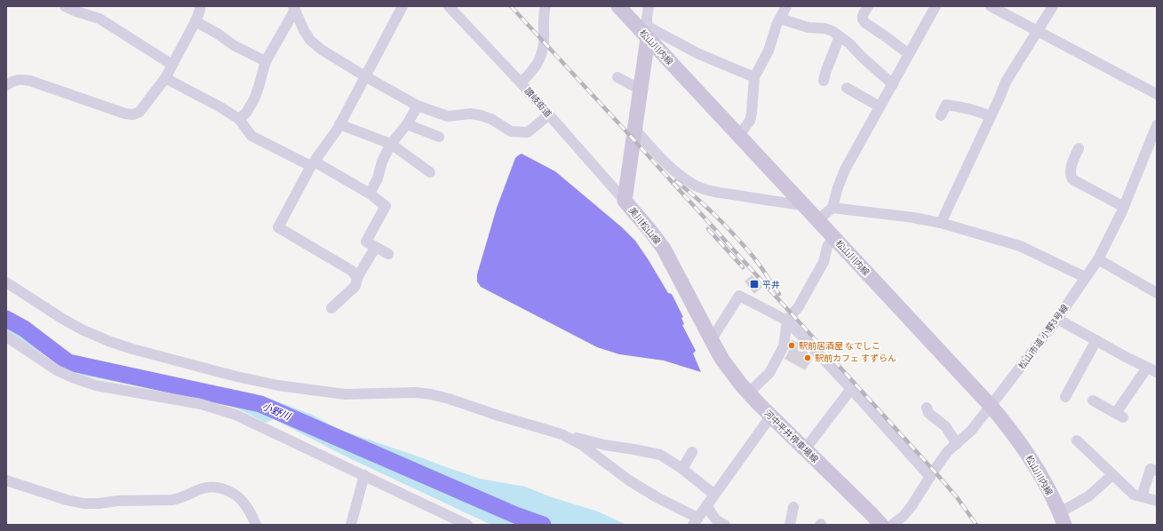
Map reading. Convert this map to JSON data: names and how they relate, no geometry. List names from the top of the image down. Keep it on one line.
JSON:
{"streets":{"main road":["松山川内線","美川松山線","河中平井停車場線"],"street":["讃岐街道","松山市道 小野3号線"]},"crossings":[["松山川内線","美川松山線"],["松山川内線","松山市道 小野3号線"],["讃岐街道","美川松山線"],["美川松山線","河中平井停車場線"]],"water":["小野川"],"places":{"transit":["平井"],"other":["駅前居酒屋 なでしこ","駅前カフェ すずらん"]}}
